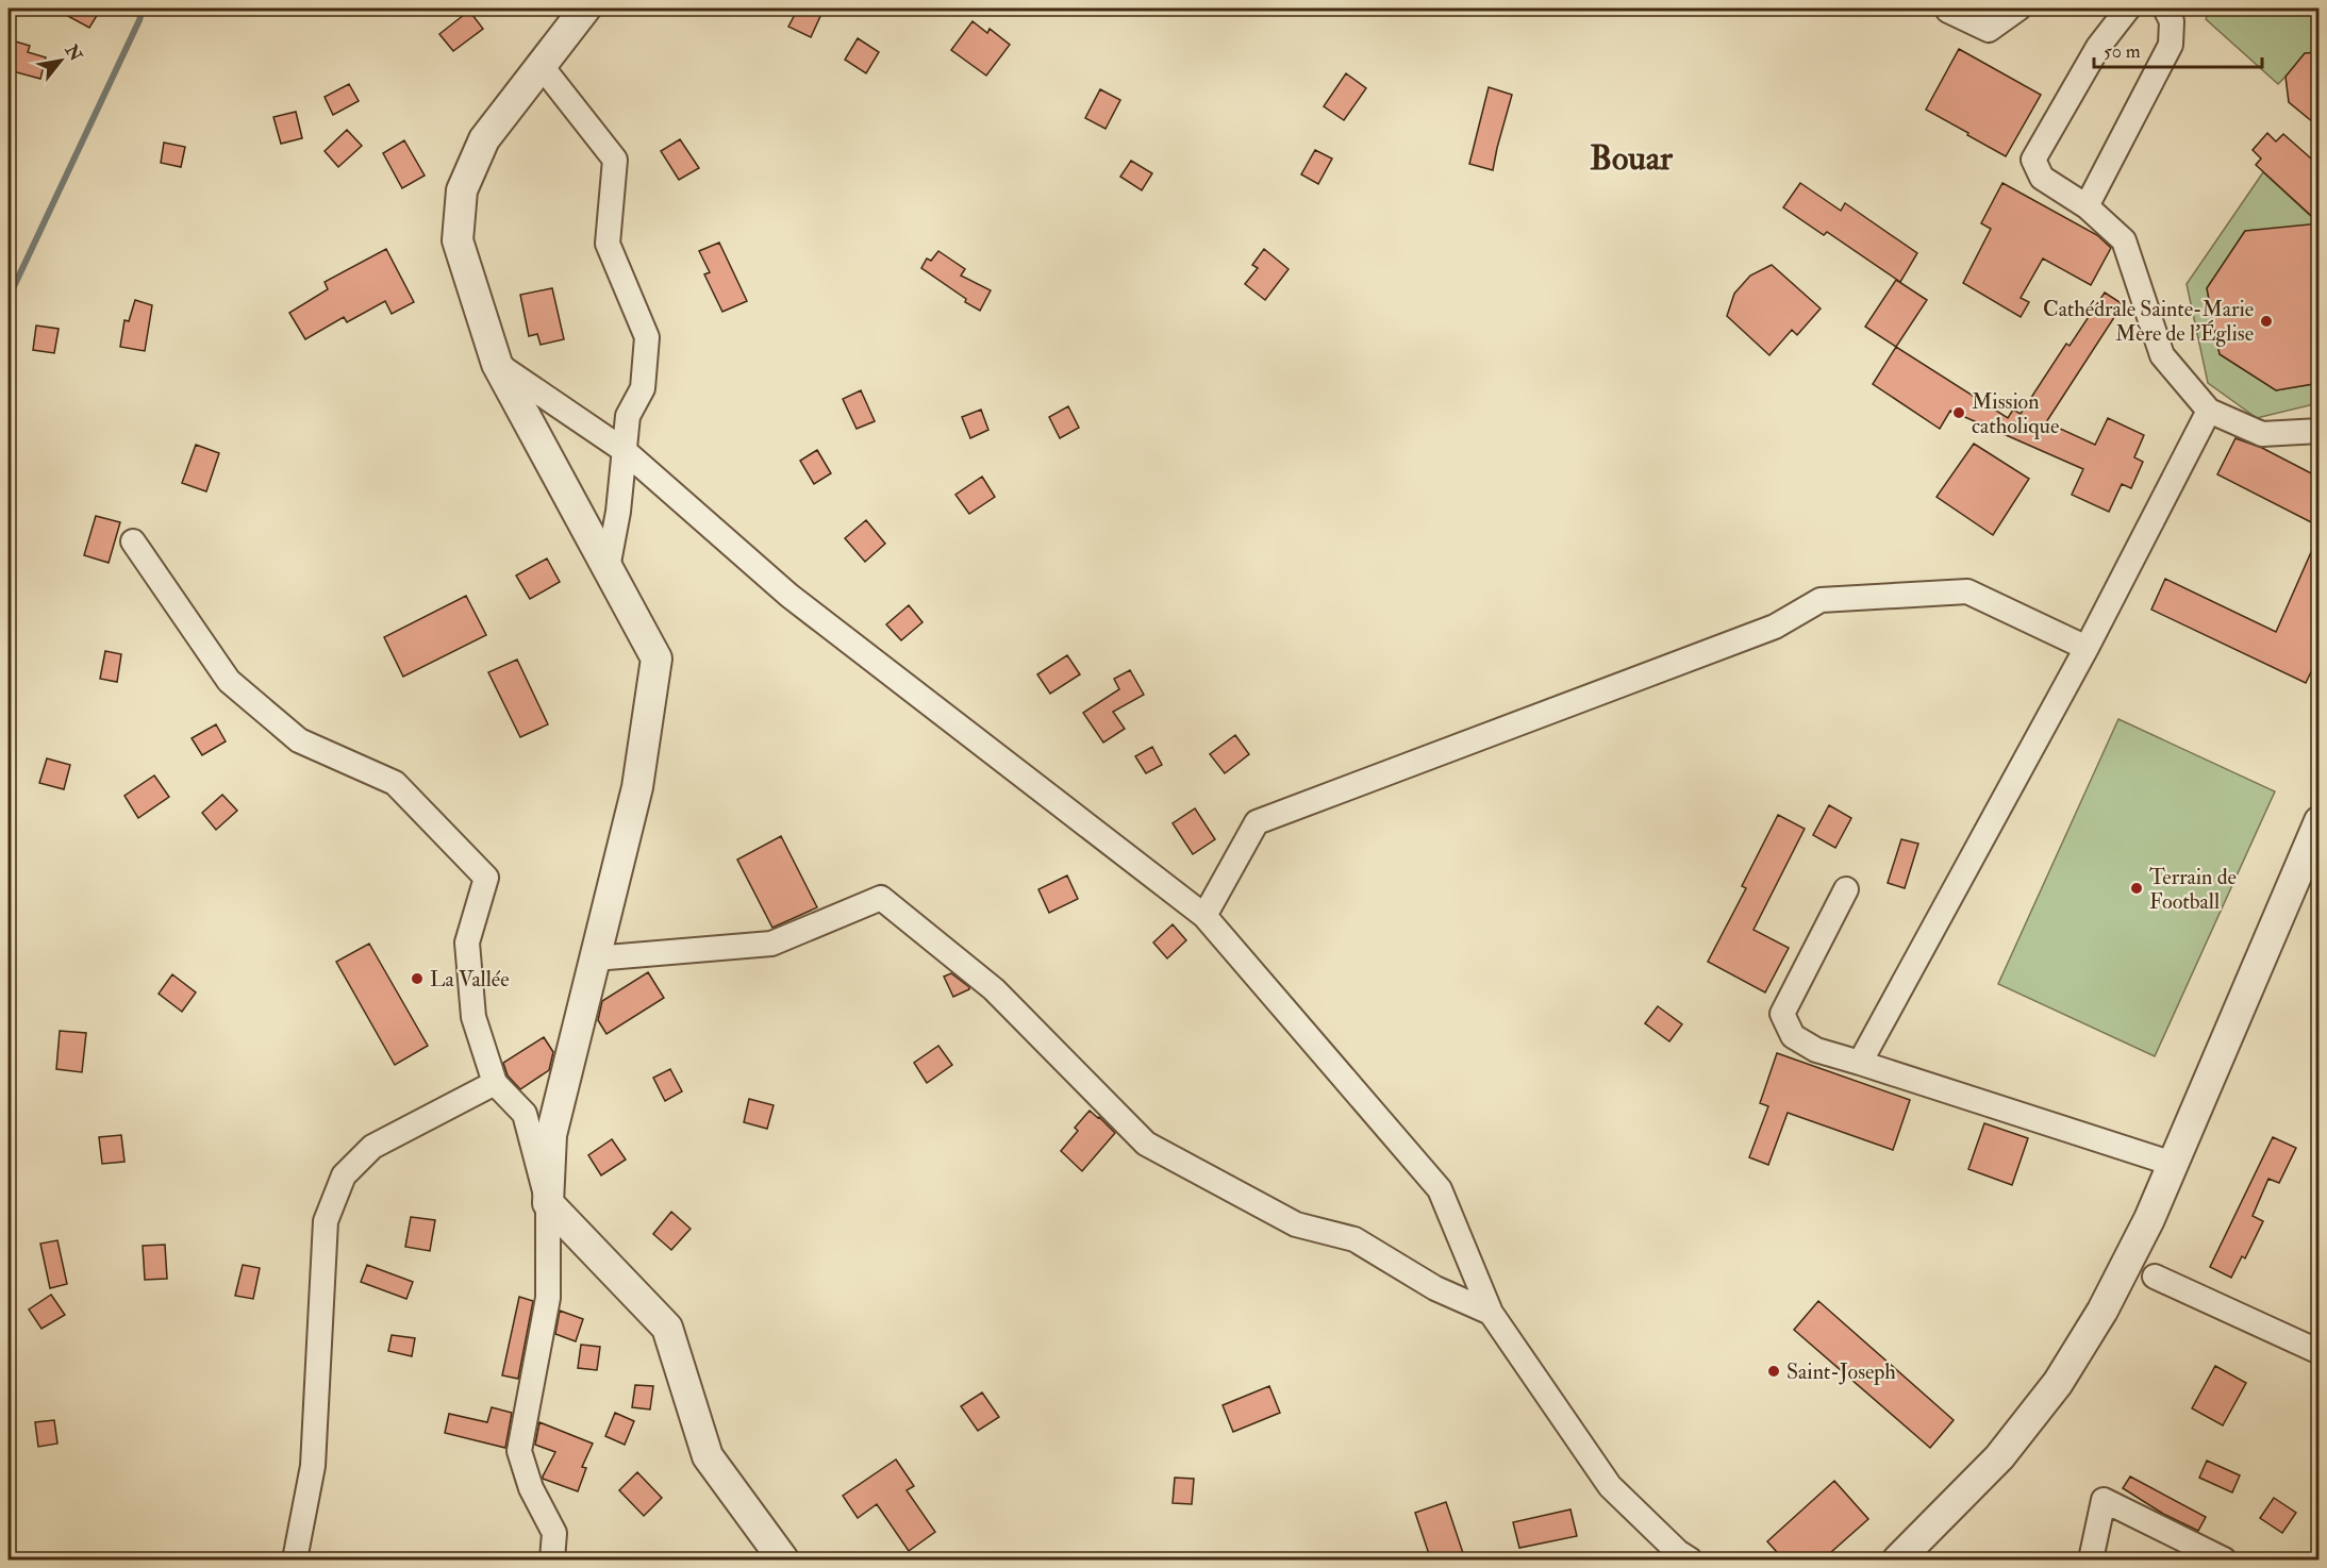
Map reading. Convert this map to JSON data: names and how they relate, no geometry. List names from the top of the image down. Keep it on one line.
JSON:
{"districts":["Bouar"],"places":["Cathédrale Sainte-Marie Mère de l'Église","Mission catholique","Terrain de Football","La Vallée","Saint-Joseph"],"scale_bar":"50 m","north":"top right"}
